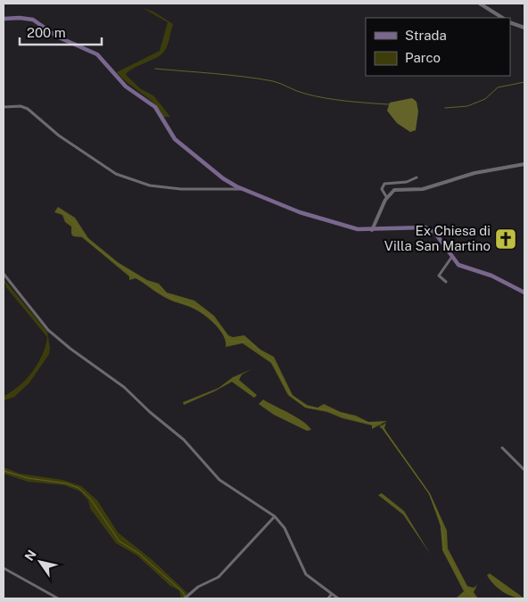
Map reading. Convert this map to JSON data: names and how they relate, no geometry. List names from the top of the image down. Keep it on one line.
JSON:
{"places":{"church":["Ex Chiesa di Villa San Martino"]},"legend":["Strada","Parco"],"scale_bar":"200 m","north":"top left"}
